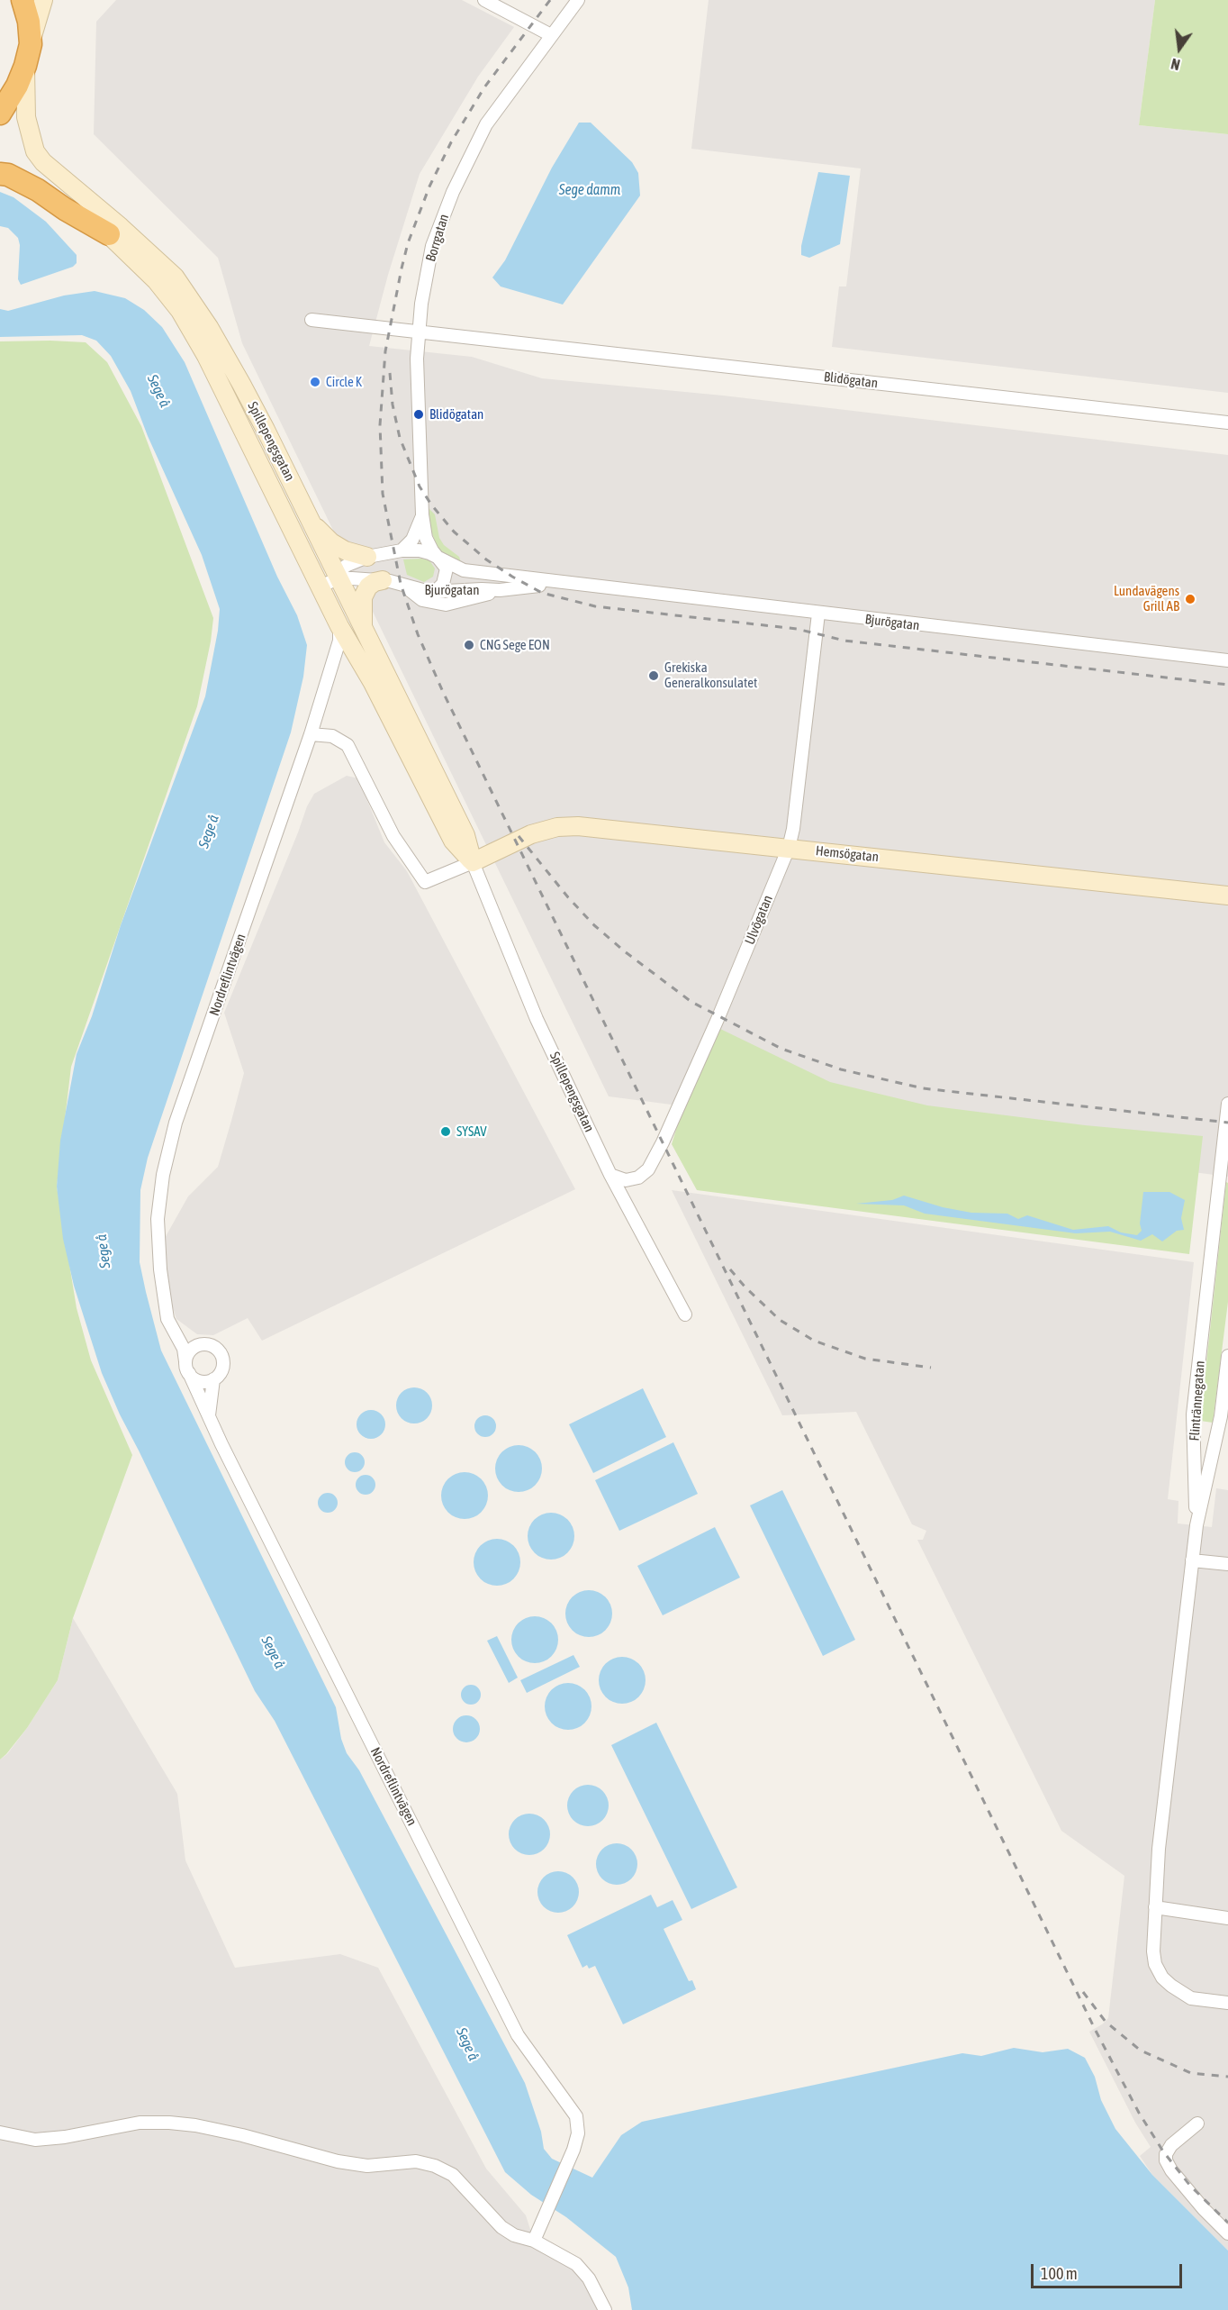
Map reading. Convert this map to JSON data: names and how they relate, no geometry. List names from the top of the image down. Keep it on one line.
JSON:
{"streets":{"street":["Borrgatan","Blidögatan","Spillepengsgatan","Bjurögatan","Hemsögatan","Ulvögatan","Nordreflintvägen","Flintrännegatan"]},"crossings":[["Borrgatan","Blidögatan"],["Borrgatan","Bjurögatan"],["Spillepengsgatan","Bjurögatan"],["Spillepengsgatan","Hemsögatan"],["Spillepengsgatan","Ulvögatan"],["Spillepengsgatan","Nordreflintvägen"],["Bjurögatan","Ulvögatan"],["Hemsögatan","Ulvögatan"]],"water":["Sege damm","Sege å"],"places":["Circle K","Blidögatan","Lundavägens Grill AB","CNG Sege EON","Grekiska Generalkonsulatet","SYSAV"],"scale_bar":"100 m","north":"bottom"}
